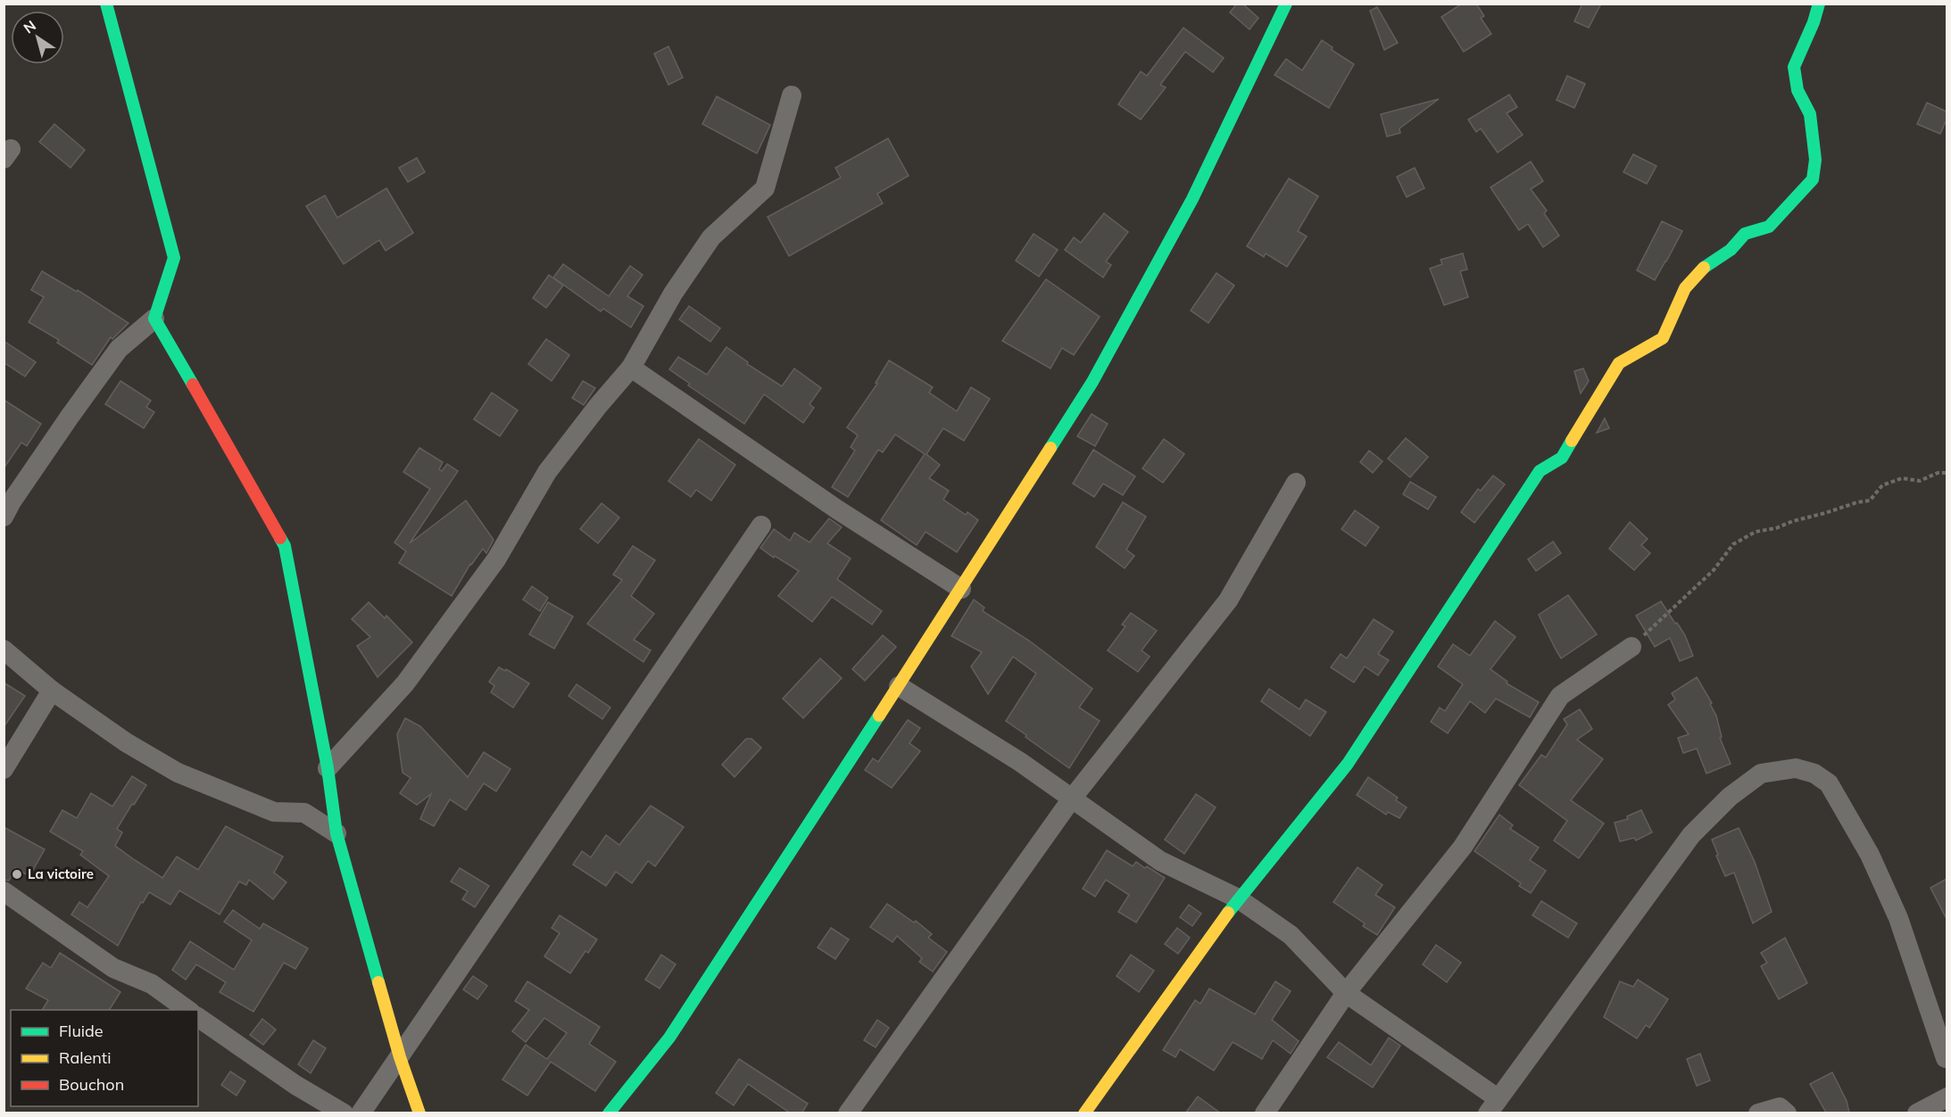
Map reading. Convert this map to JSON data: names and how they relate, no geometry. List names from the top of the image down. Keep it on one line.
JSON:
{"places":["La victoire"],"legend":["Fluide","Ralenti","Bouchon"],"north":"top left"}
